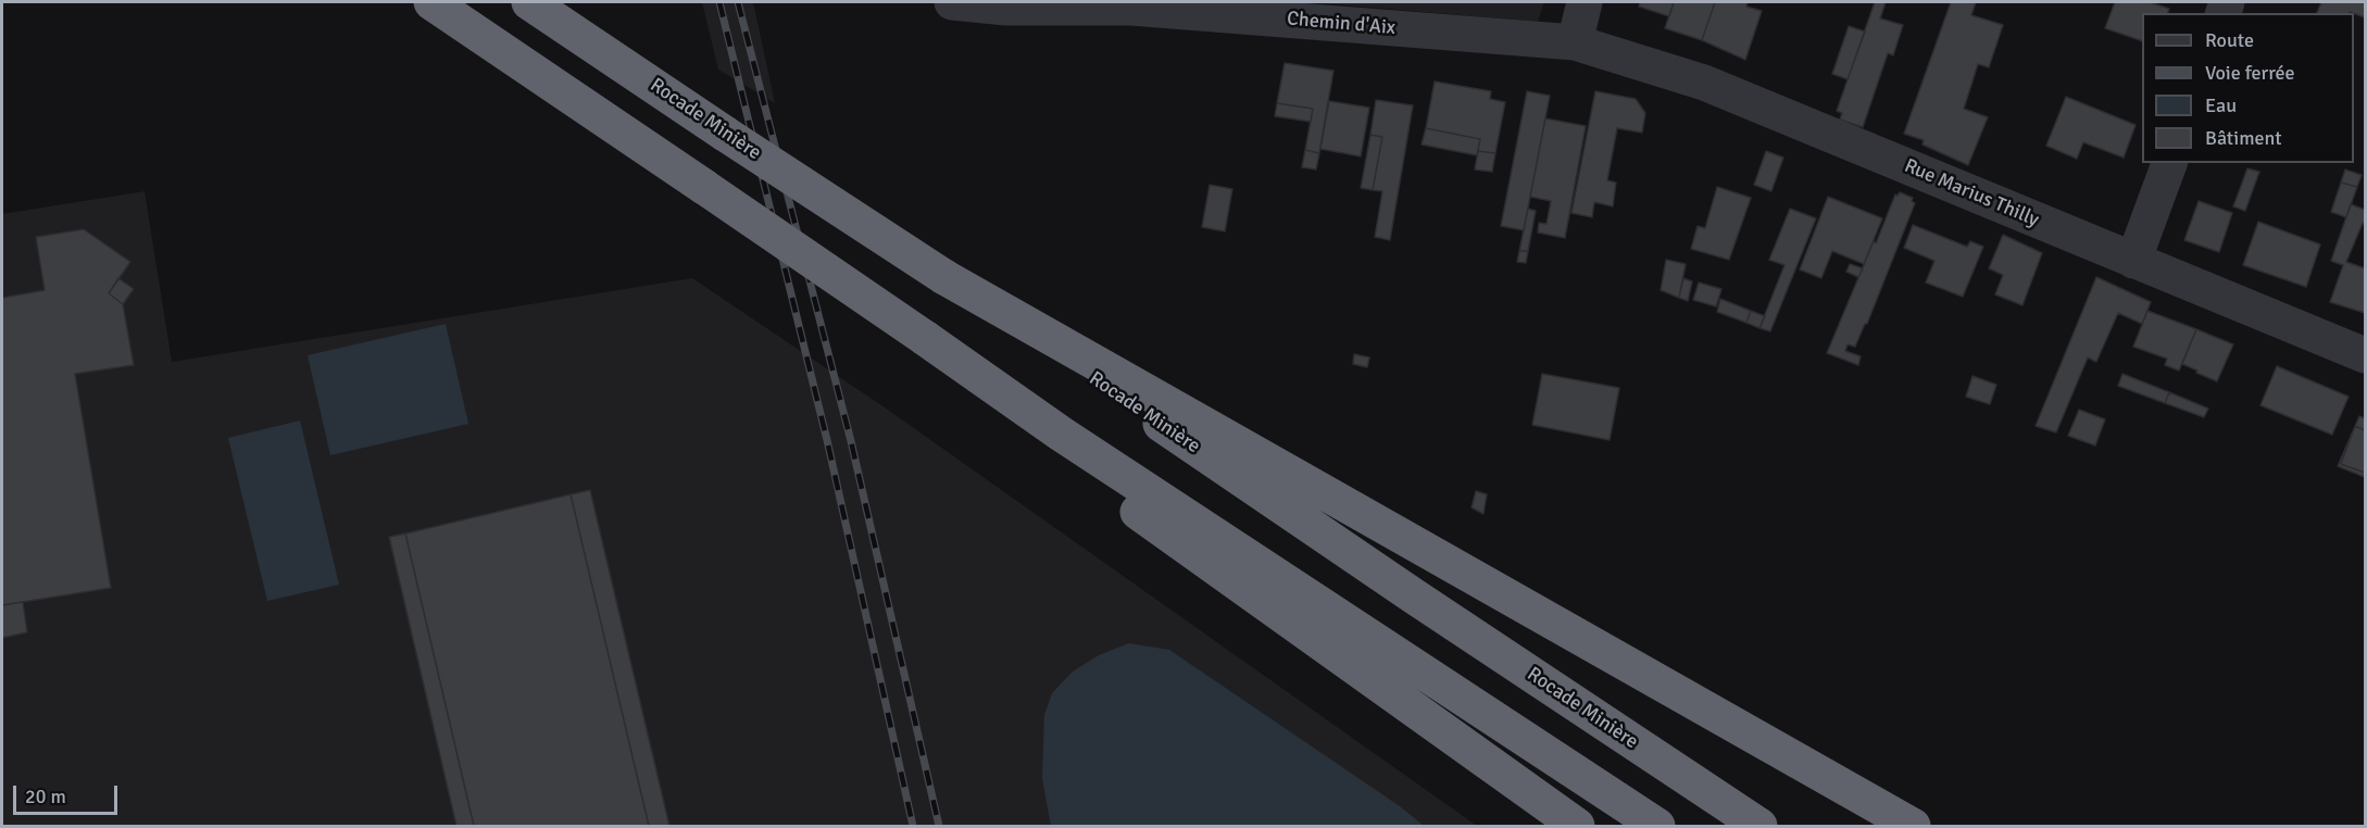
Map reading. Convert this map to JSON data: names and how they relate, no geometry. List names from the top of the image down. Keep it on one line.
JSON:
{"streets":{"highway":["Rocade Minière"],"street":["Chemin d'Aix","Rue Marius Thilly"]},"crossings":[["Chemin d'Aix","Rue Marius Thilly"]],"legend":["Route","Voie ferrée","Eau","Bâtiment"],"scale_bar":"20 m"}
